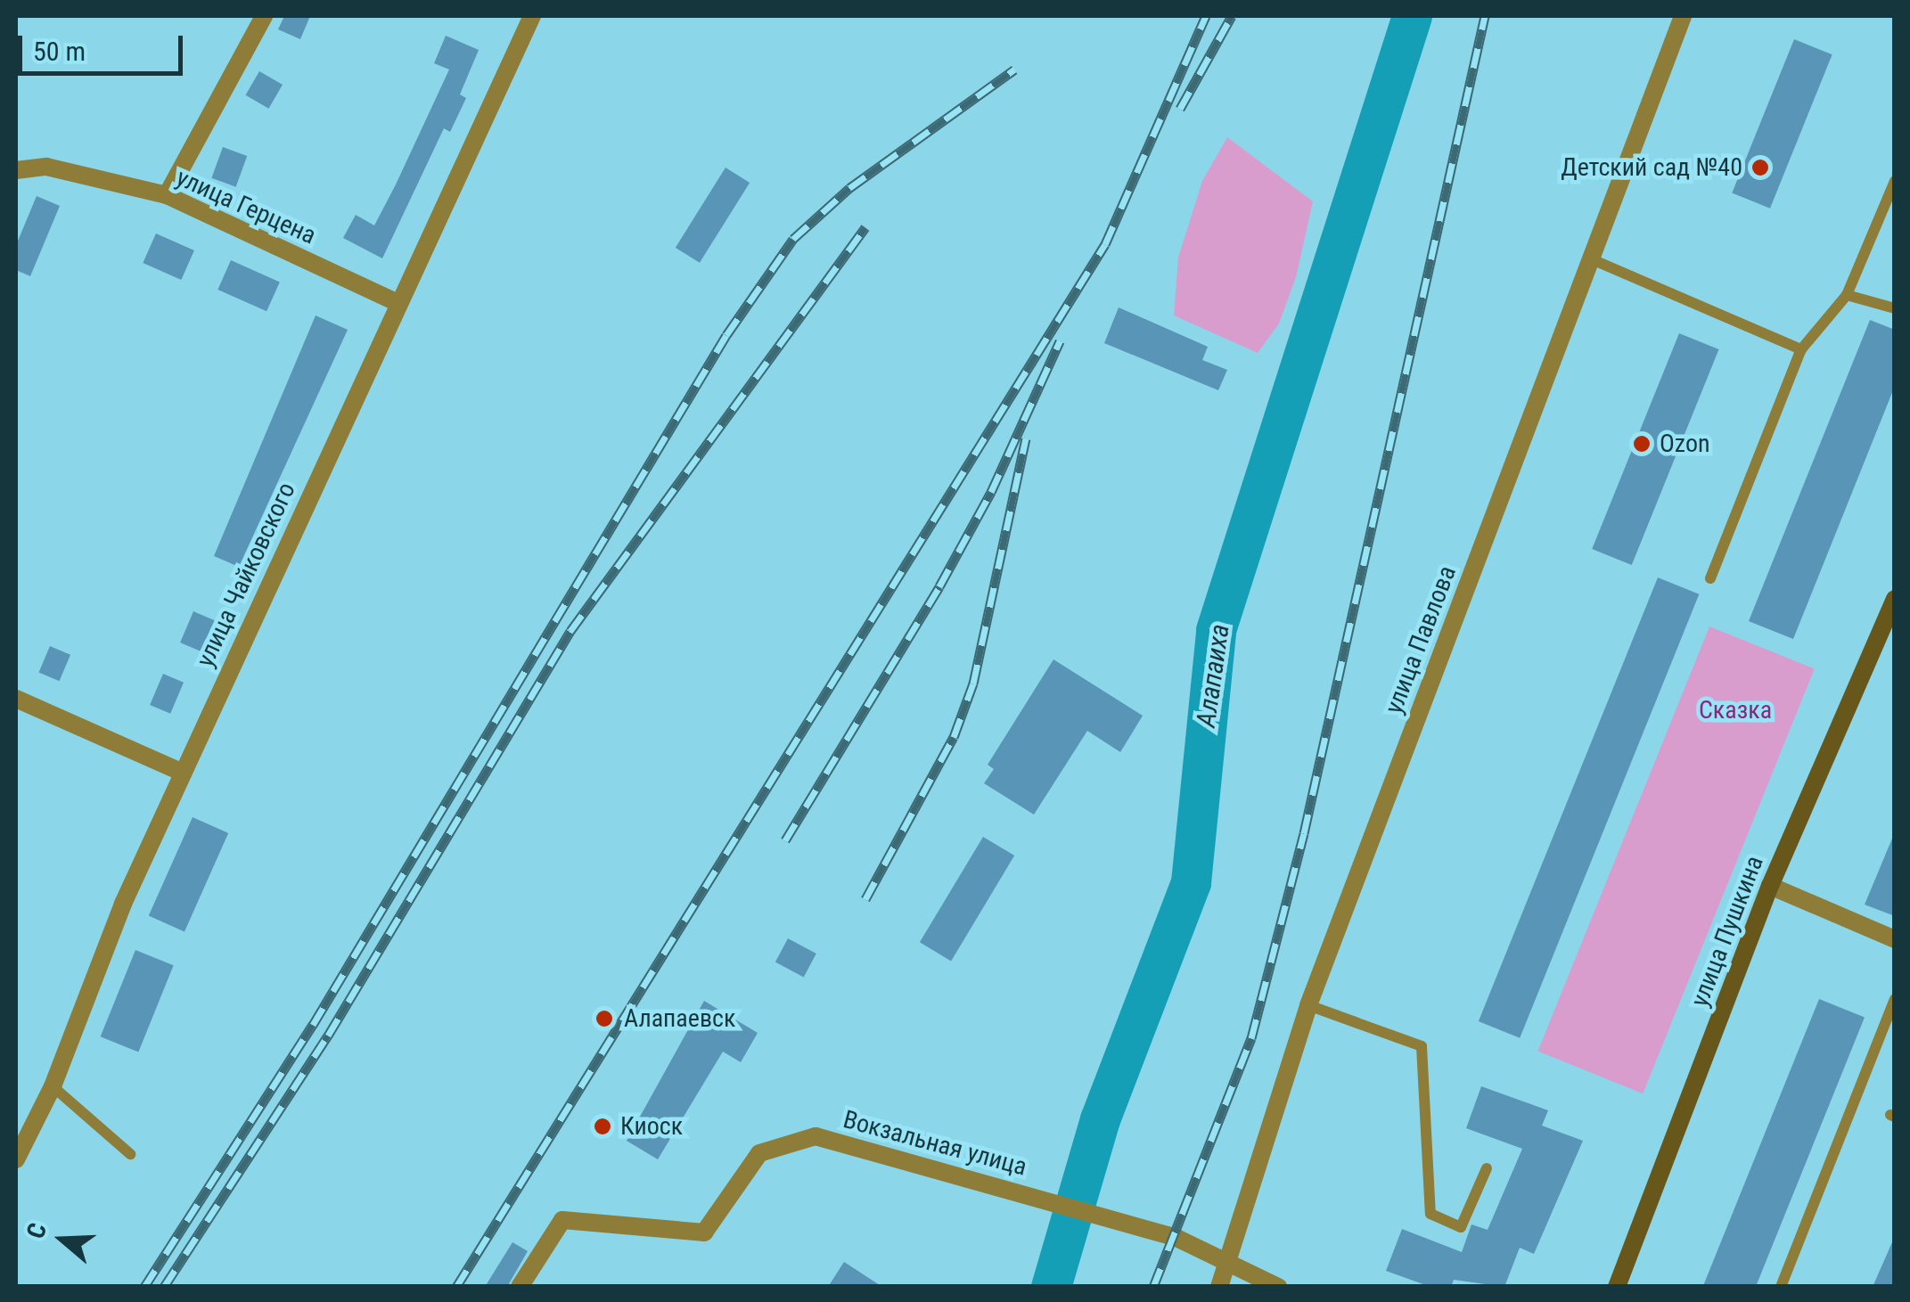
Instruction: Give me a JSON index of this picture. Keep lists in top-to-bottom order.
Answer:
{
  "streets": {
    "street": [
      "улица Герцена",
      "улица Чайковского",
      "улица Павлова",
      "улица Пушкина",
      "Вокзальная улица"
    ]
  },
  "crossings": [
    ["улица Герцена", "улица Чайковского"],
    ["улица Павлова", "Вокзальная улица"]
  ],
  "water": ["Алапаиха"],
  "parks": ["Сказка"],
  "places": [
    "Детский сад №40",
    "Ozon",
    "Алапаевск",
    "Киоск"
  ],
  "scale_bar": "50 m",
  "north": "left"
}
